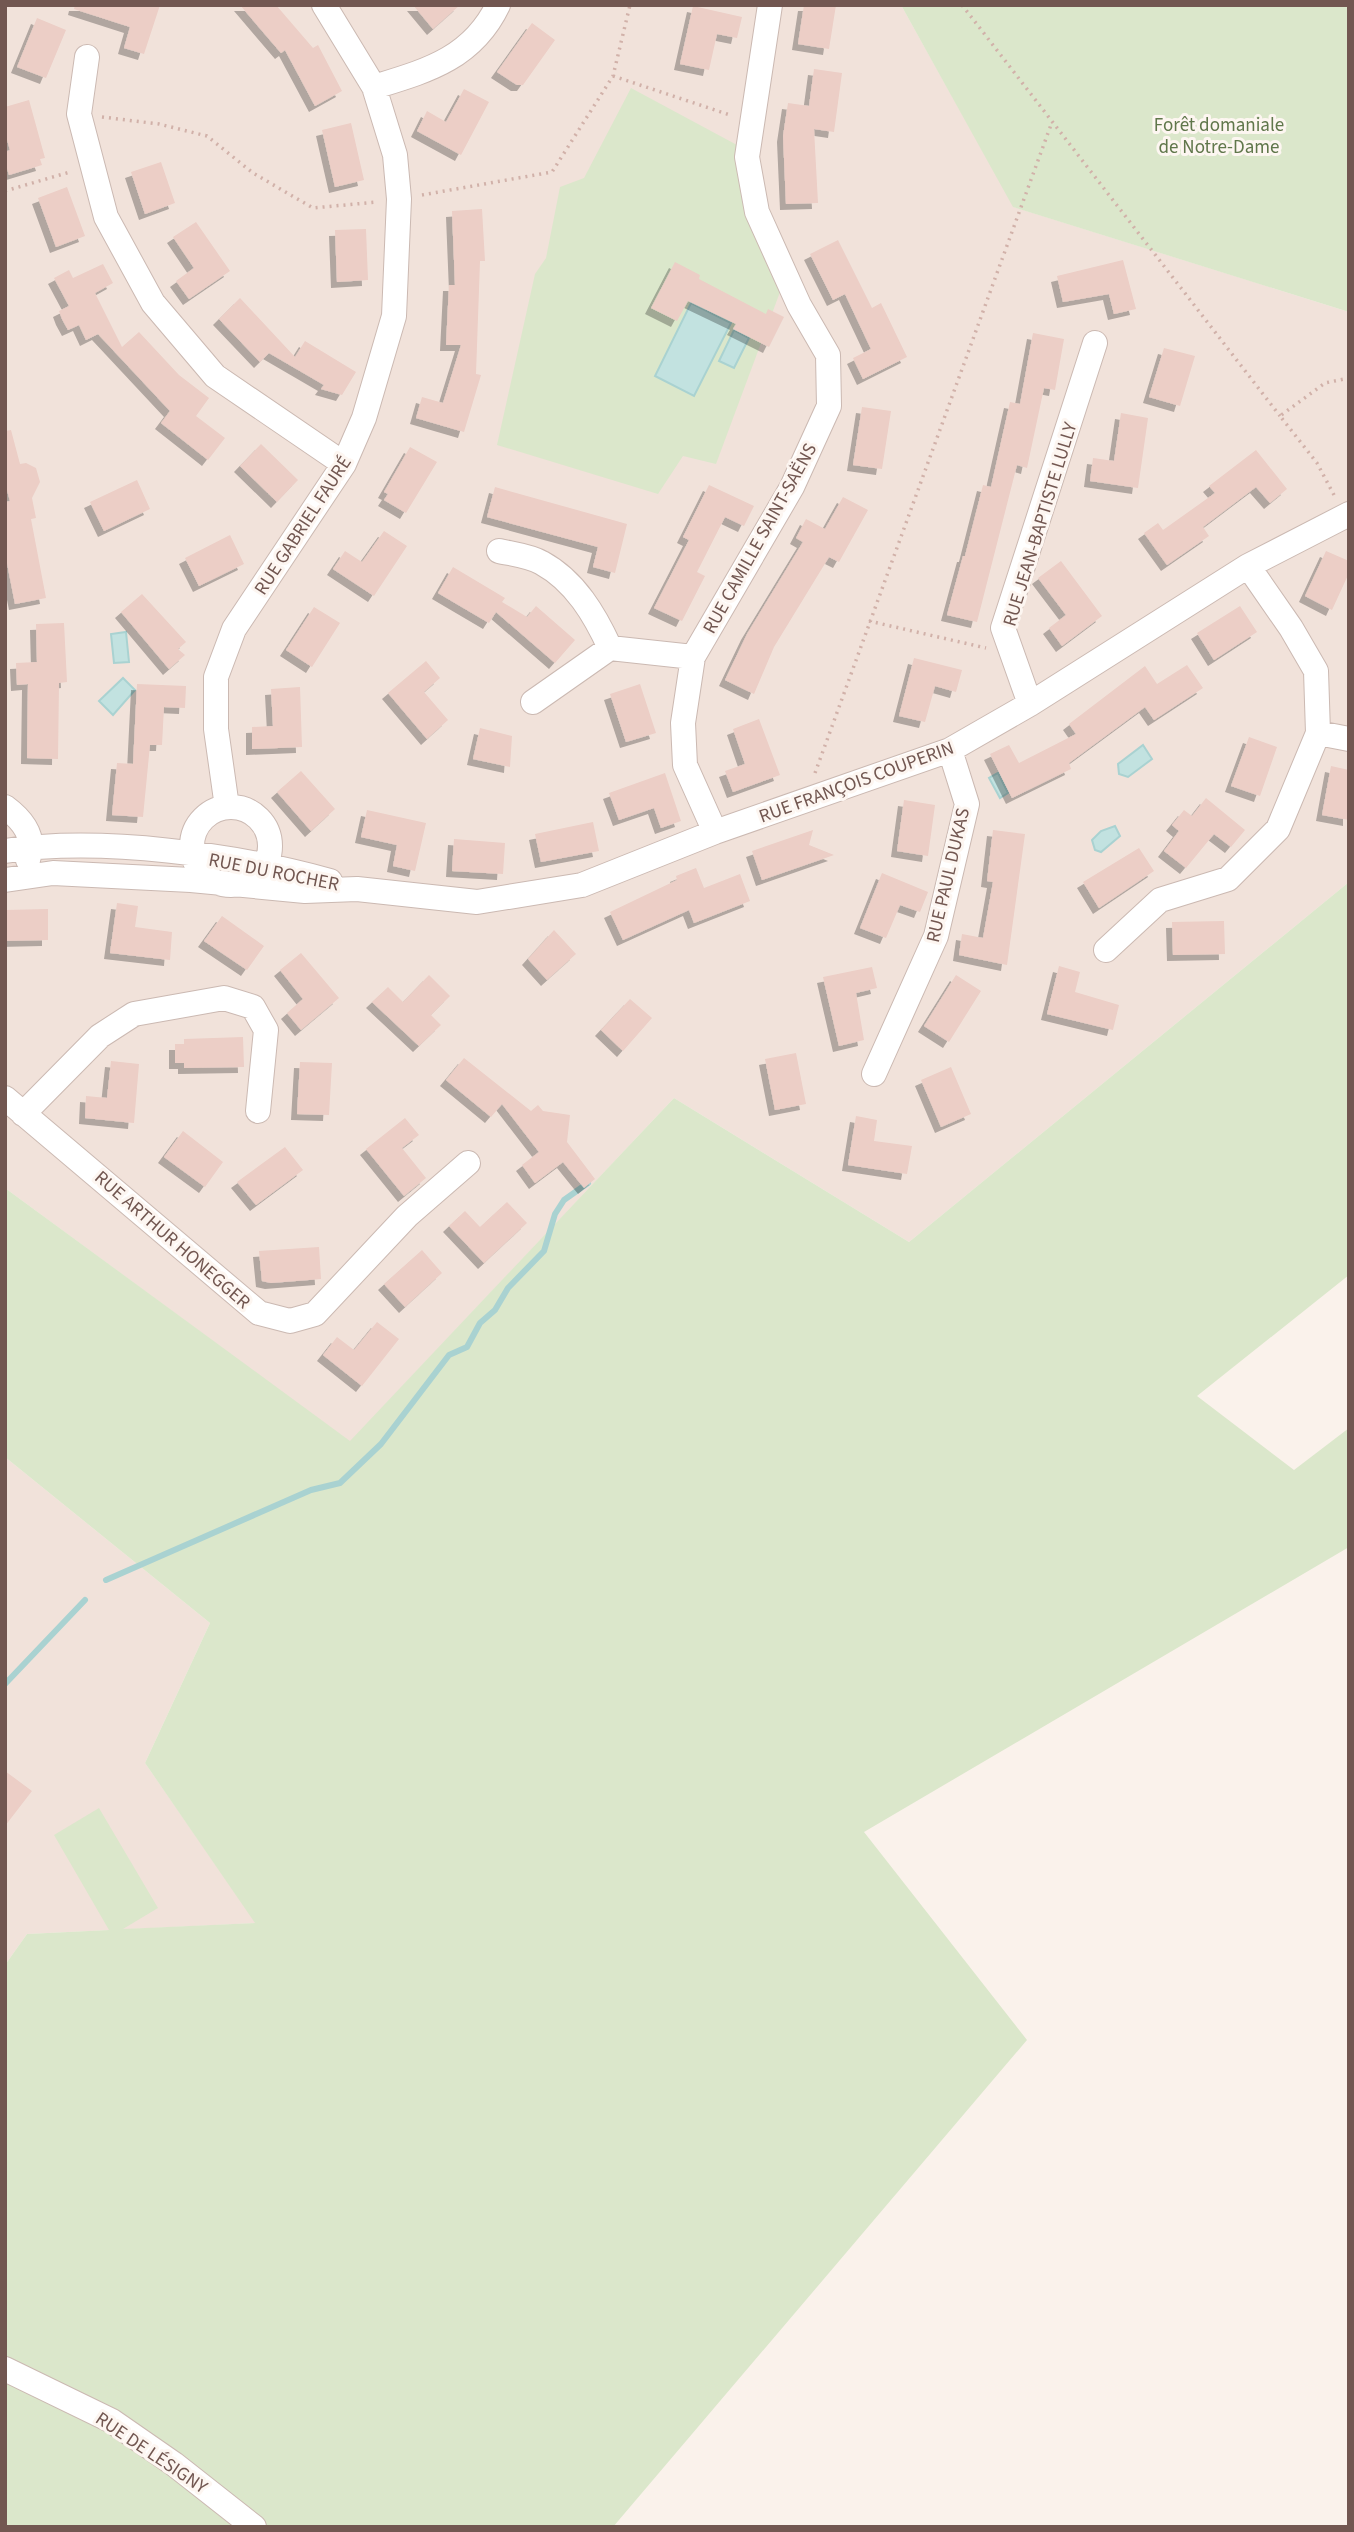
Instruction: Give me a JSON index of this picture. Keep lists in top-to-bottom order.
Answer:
{
  "streets": {
    "street": [
      "RUE JEAN-BAPTISTE LULLY",
      "RUE GABRIEL FAURÉ",
      "RUE CAMILLE SAINT-SAËNS",
      "RUE FRANÇOIS COUPERIN",
      "RUE DU ROCHER",
      "RUE PAUL DUKAS",
      "RUE ARTHUR HONEGGER",
      "RUE DE LÉSIGNY"
    ]
  },
  "crossings": [
    ["RUE JEAN-BAPTISTE LULLY", "RUE FRANÇOIS COUPERIN"],
    ["RUE CAMILLE SAINT-SAËNS", "RUE FRANÇOIS COUPERIN"],
    ["RUE FRANÇOIS COUPERIN", "RUE DU ROCHER"],
    ["RUE FRANÇOIS COUPERIN", "RUE PAUL DUKAS"]
  ],
  "parks": ["Forêt domaniale de Notre-Dame"]
}
